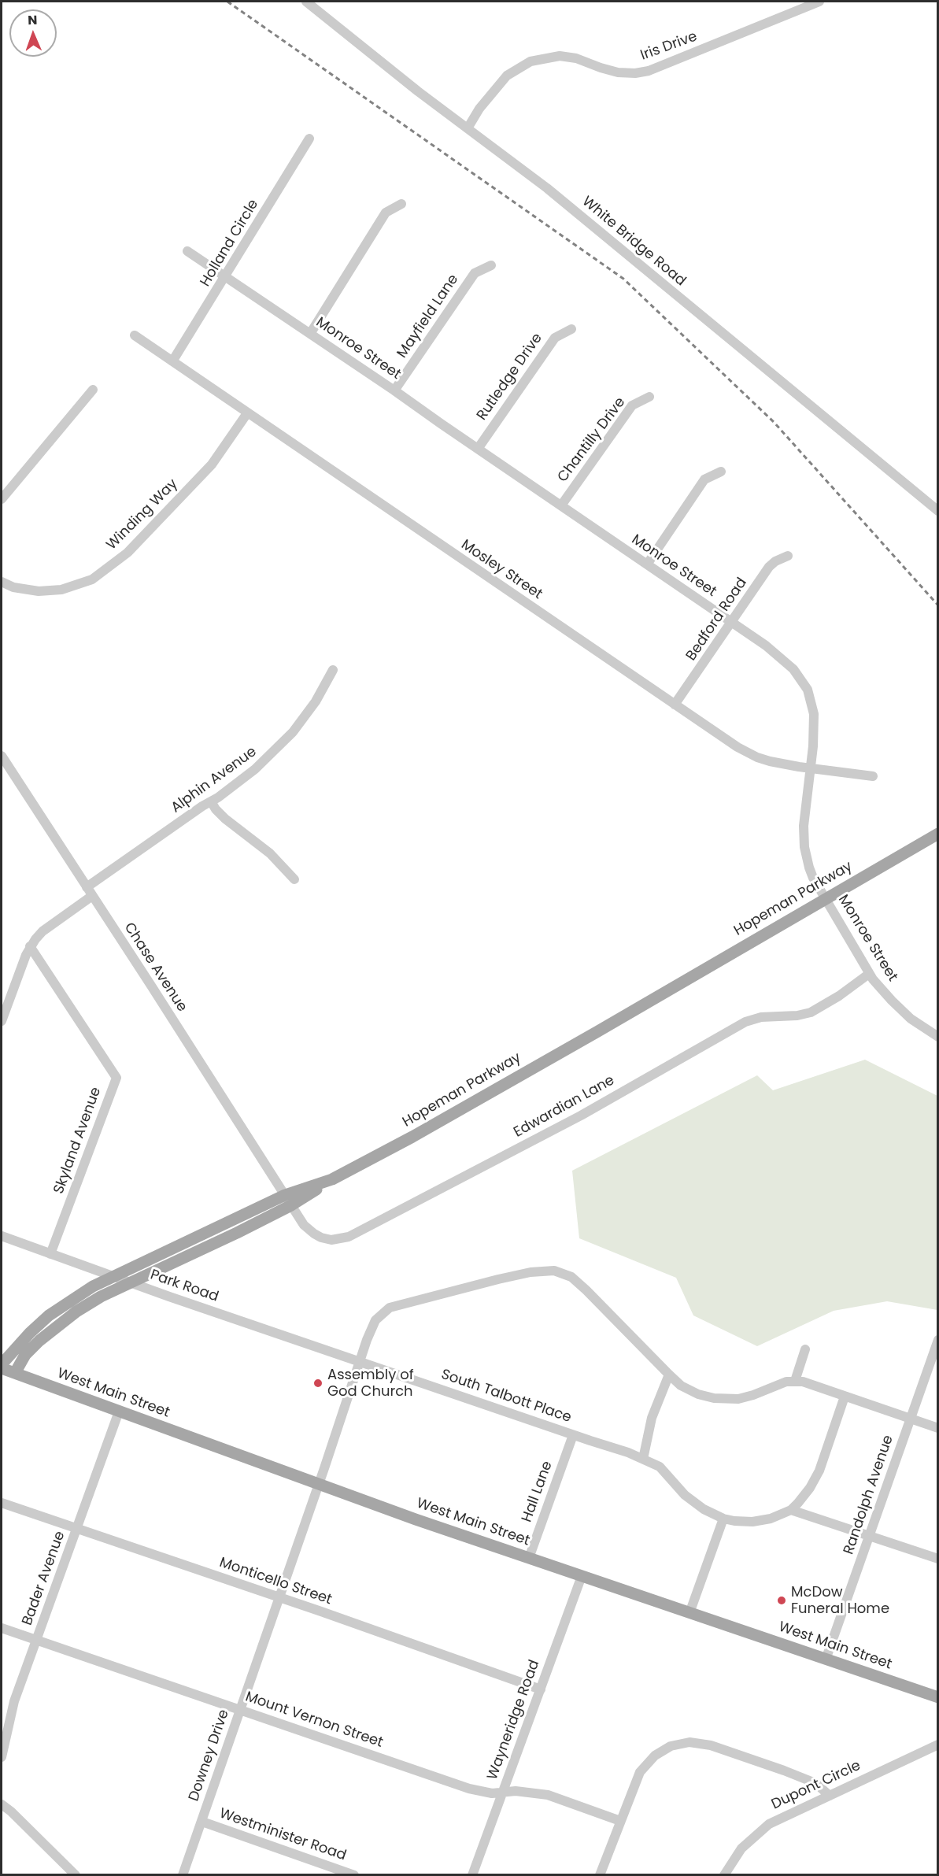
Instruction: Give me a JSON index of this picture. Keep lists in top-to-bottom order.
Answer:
{
  "streets": {
    "main road": ["Hopeman Parkway", "West Main Street"],
    "street": [
      "Iris Drive",
      "White Bridge Road",
      "Holland Circle",
      "Mayfield Lane",
      "Monroe Street",
      "Rutledge Drive",
      "Chantilly Drive",
      "Winding Way",
      "Mosley Street",
      "Bedford Road",
      "Alphin Avenue",
      "Chase Avenue",
      "Edwardian Lane",
      "Skyland Avenue",
      "Park Road",
      "South Talbott Place",
      "Hall Lane",
      "Randolph Avenue",
      "Bader Avenue",
      "Monticello Street",
      "Mount Vernon Street",
      "Wayneridge Road",
      "Downey Drive",
      "Dupont Circle",
      "Westminister Road"
    ]
  },
  "crossings": [
    ["Iris Drive", "White Bridge Road"],
    ["Holland Circle", "Monroe Street"],
    ["Holland Circle", "Mosley Street"],
    ["Mayfield Lane", "Monroe Street"],
    ["Monroe Street", "Rutledge Drive"],
    ["Monroe Street", "Chantilly Drive"],
    ["Monroe Street", "Mosley Street"],
    ["Monroe Street", "Bedford Road"],
    ["Monroe Street", "Hopeman Parkway"],
    ["Monroe Street", "Edwardian Lane"],
    ["Winding Way", "Mosley Street"],
    ["Mosley Street", "Bedford Road"],
    ["Alphin Avenue", "Chase Avenue"],
    ["Hopeman Parkway", "Chase Avenue"],
    ["Hopeman Parkway", "Edwardian Lane"],
    ["Chase Avenue", "Edwardian Lane"],
    ["Skyland Avenue", "Park Road"],
    ["Park Road", "South Talbott Place"],
    ["Park Road", "Downey Drive"],
    ["West Main Street", "Hall Lane"],
    ["West Main Street", "Randolph Avenue"],
    ["West Main Street", "Bader Avenue"],
    ["West Main Street", "Wayneridge Road"],
    ["West Main Street", "Downey Drive"],
    ["South Talbott Place", "Hall Lane"],
    ["South Talbott Place", "Downey Drive"],
    ["Bader Avenue", "Monticello Street"],
    ["Bader Avenue", "Mount Vernon Street"],
    ["Monticello Street", "Wayneridge Road"],
    ["Monticello Street", "Downey Drive"],
    ["Mount Vernon Street", "Wayneridge Road"],
    ["Mount Vernon Street", "Downey Drive"],
    ["Downey Drive", "Westminister Road"]
  ],
  "places": ["Assembly of God Church", "McDow Funeral Home"],
  "north": "top"
}
